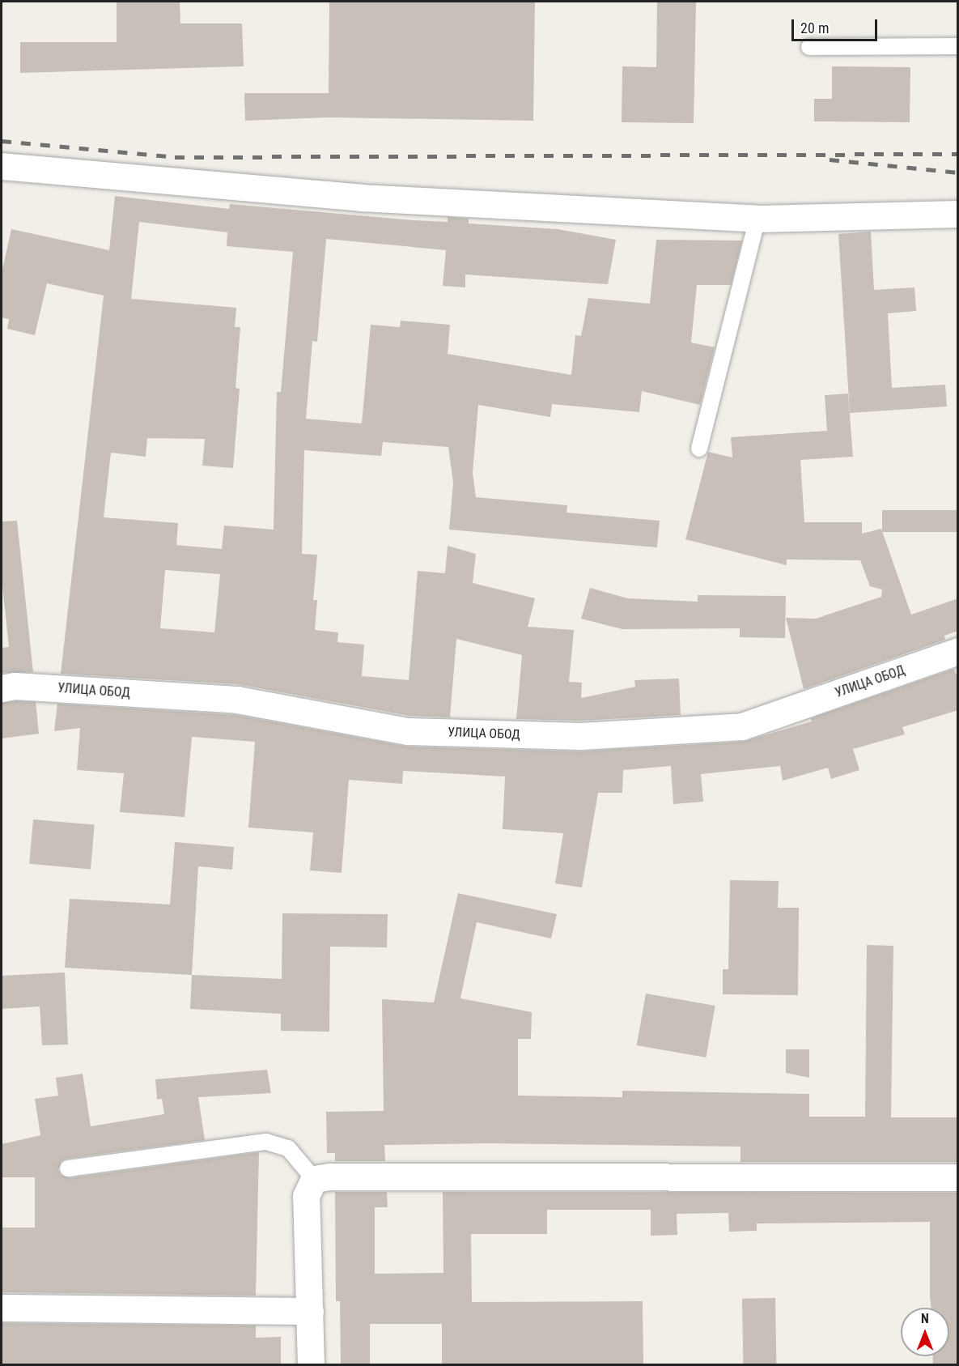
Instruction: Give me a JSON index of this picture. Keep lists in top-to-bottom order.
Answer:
{
  "streets": {
    "street": ["УЛИЦА ОБОД"]
  },
  "scale_bar": "20 m",
  "north": "top"
}
